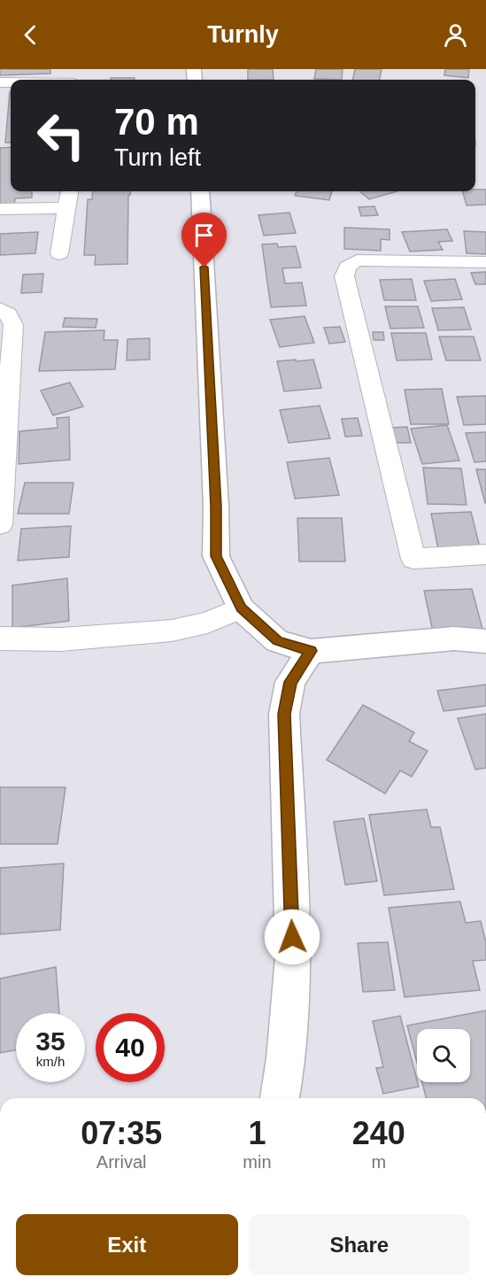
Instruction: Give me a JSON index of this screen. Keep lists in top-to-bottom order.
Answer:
{
  "page": {
    "header": "Turnly",
    "turn": ["70 m", "Turn left"],
    "speed": "35 km/h",
    "limit": "40",
    "eta": [
      "07:35",
      "Arrival",
      "1",
      "min",
      "240",
      "m"
    ],
    "buttons": ["Exit", "Share"]
  }
}
